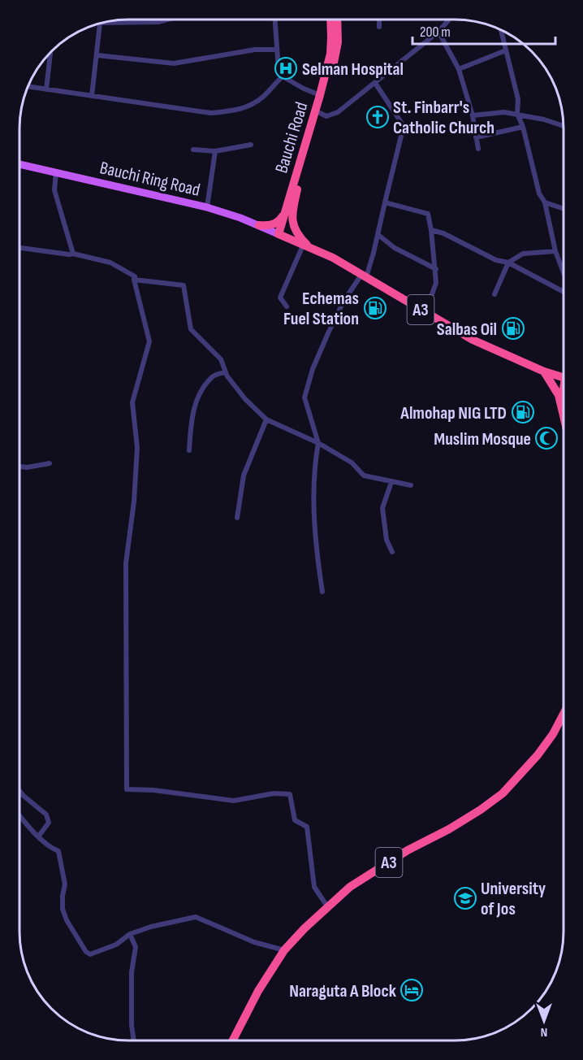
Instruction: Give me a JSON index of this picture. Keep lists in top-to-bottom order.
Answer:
{
  "streets": {
    "highway": ["Bauchi Road", "A3"],
    "main road": ["Bauchi Ring Road"]
  },
  "crossings": [
    ["Bauchi Road", "Bauchi Ring Road"],
    ["Bauchi Road", "A3"],
    ["Bauchi Ring Road", "A3"]
  ],
  "places": {
    "hospital": ["Selman Hospital"],
    "church": ["St. Finbarr's Catholic Church"],
    "fuel station": ["Echemas Fuel Station", "Salbas Oil", "Almohap NIG LTD"],
    "mosque": ["Muslim Mosque"],
    "school or university": ["University of Jos"],
    "hotel": ["Naraguta A Block"]
  },
  "scale_bar": "200 m",
  "north": "bottom"
}
